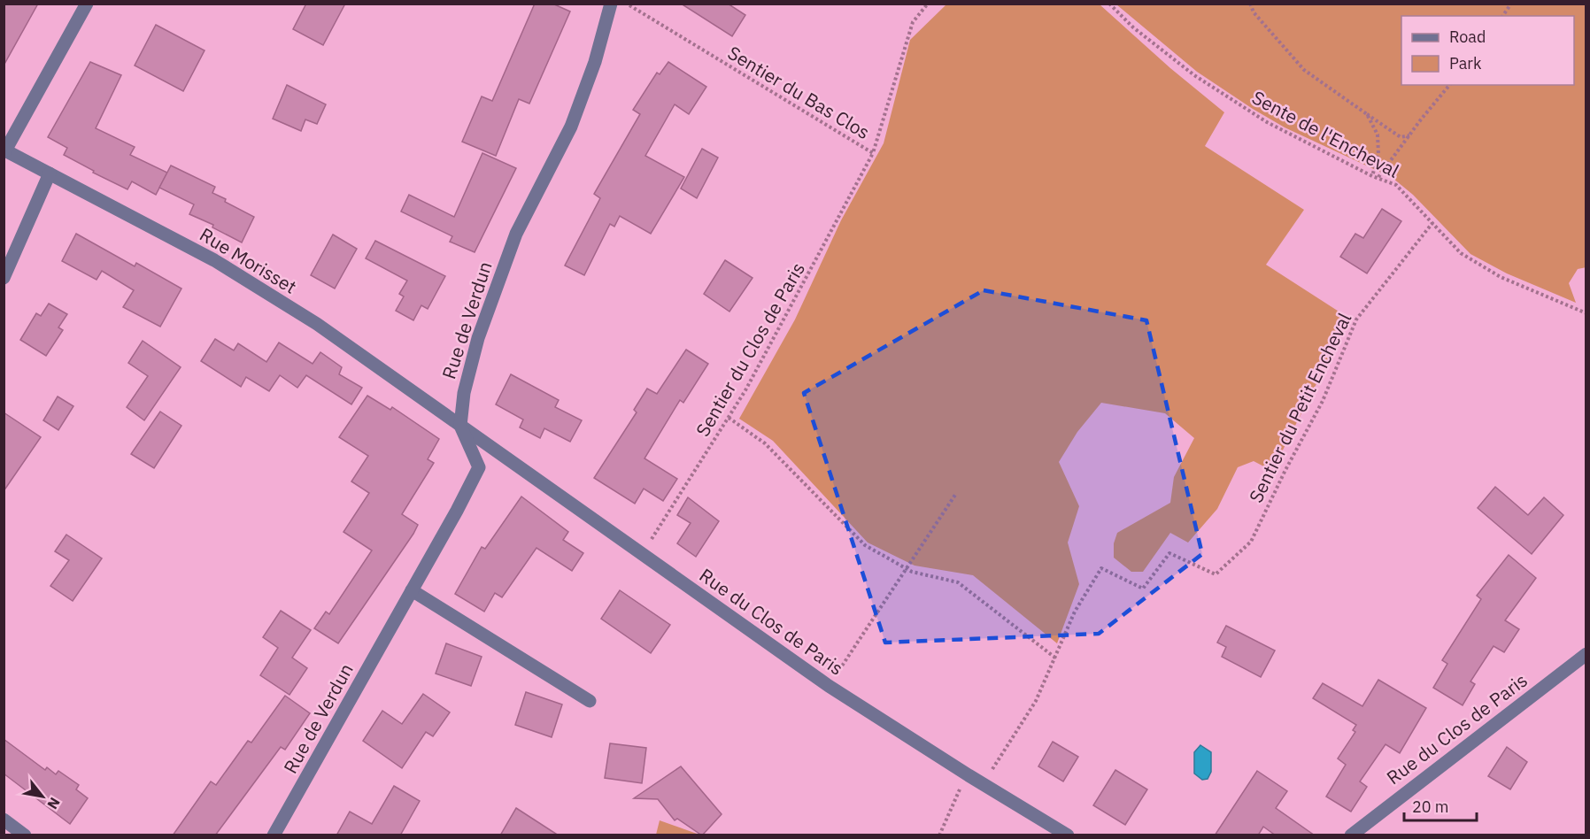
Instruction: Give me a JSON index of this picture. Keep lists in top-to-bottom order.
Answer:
{
  "streets": {
    "street": ["Rue Morisset", "Rue de Verdun", "Rue du Clos de Paris"],
    "path": [
      "Sentier du Bas Clos",
      "Sente de l'Encheval",
      "Sentier du Clos de Paris",
      "Sentier du Petit Encheval"
    ]
  },
  "crossings": [
    ["Sentier du Bas Clos", "Sentier du Clos de Paris"],
    ["Sente de l'Encheval", "Sentier du Petit Encheval"],
    ["Rue Morisset", "Rue de Verdun"],
    ["Rue Morisset", "Rue du Clos de Paris"],
    ["Rue de Verdun", "Rue du Clos de Paris"],
    ["Sentier du Clos de Paris", "Rue du Clos de Paris"],
    ["Sentier du Petit Encheval", "Rue du Clos de Paris"]
  ],
  "legend": ["Road", "Park"],
  "scale_bar": "20 m",
  "north": "bottom right"
}
